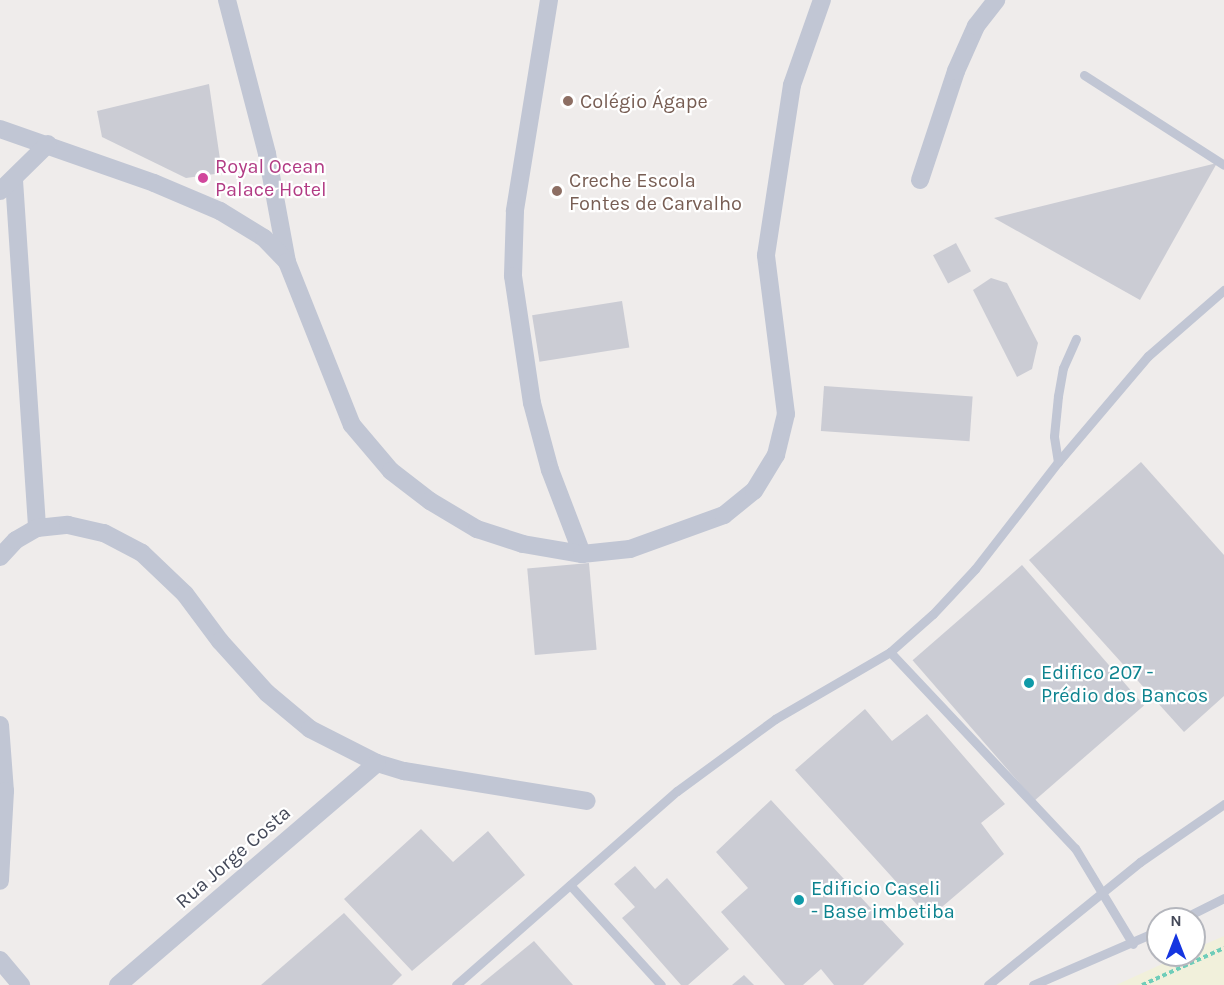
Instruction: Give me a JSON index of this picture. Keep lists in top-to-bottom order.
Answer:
{
  "streets": {
    "street": ["Rua Jorge Costa"]
  },
  "places": [
    "Colégio Ágape",
    "Royal Ocean Palace Hotel",
    "Creche Escola Fontes de Carvalho",
    "Edifico 207 - Prédio dos Bancos",
    "Edificio Caseli - Base imbetiba"
  ],
  "north": "top"
}
